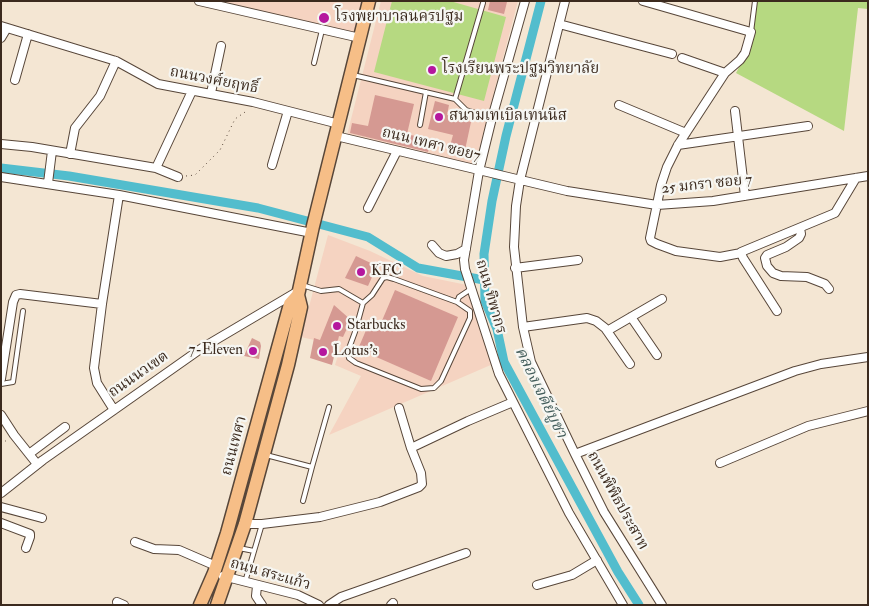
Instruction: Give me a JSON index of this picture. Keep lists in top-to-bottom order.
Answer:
{
  "streets": {
    "main road": ["ถนนเทศา"],
    "street": [
      "ถนนวงศ์ยฤทธิ์",
      "ถนน เทศา ซอย7",
      "25 มกรา ซอย 7",
      "ถนน ทิพากร",
      "ถนนนวเขต",
      "ถนนพิพิธประสาท",
      "ถนน สระแก้ว"
    ]
  },
  "crossings": [
    ["ถนนวงศ์ยฤทธิ์", "ถนน เทศา ซอย7"],
    ["ถนนวงศ์ยฤทธิ์", "ถนนเทศา"],
    ["ถนน เทศา ซอย7", "25 มกรา ซอย 7"],
    ["ถนน เทศา ซอย7", "ถนน ทิพากร"],
    ["ถนน เทศา ซอย7", "ถนนเทศา"],
    ["ถนน เทศา ซอย7", "ถนนพิพิธประสาท"],
    ["25 มกรา ซอย 7", "ถนนพิพิธประสาท"],
    ["ถนนนวเขต", "ถนนเทศา"],
    ["ถนนเทศา", "ถนน สระแก้ว"]
  ],
  "water": ["คลองเจดีย์บูชา"],
  "places": [
    "โรงพยาบาลนครปฐม",
    "โรงเรียนพระปฐมวิทยาลัย",
    "สนามเทเบิลเทนนิส",
    "KFC",
    "Starbucks",
    "7-Eleven",
    "Lotus's"
  ]
}
